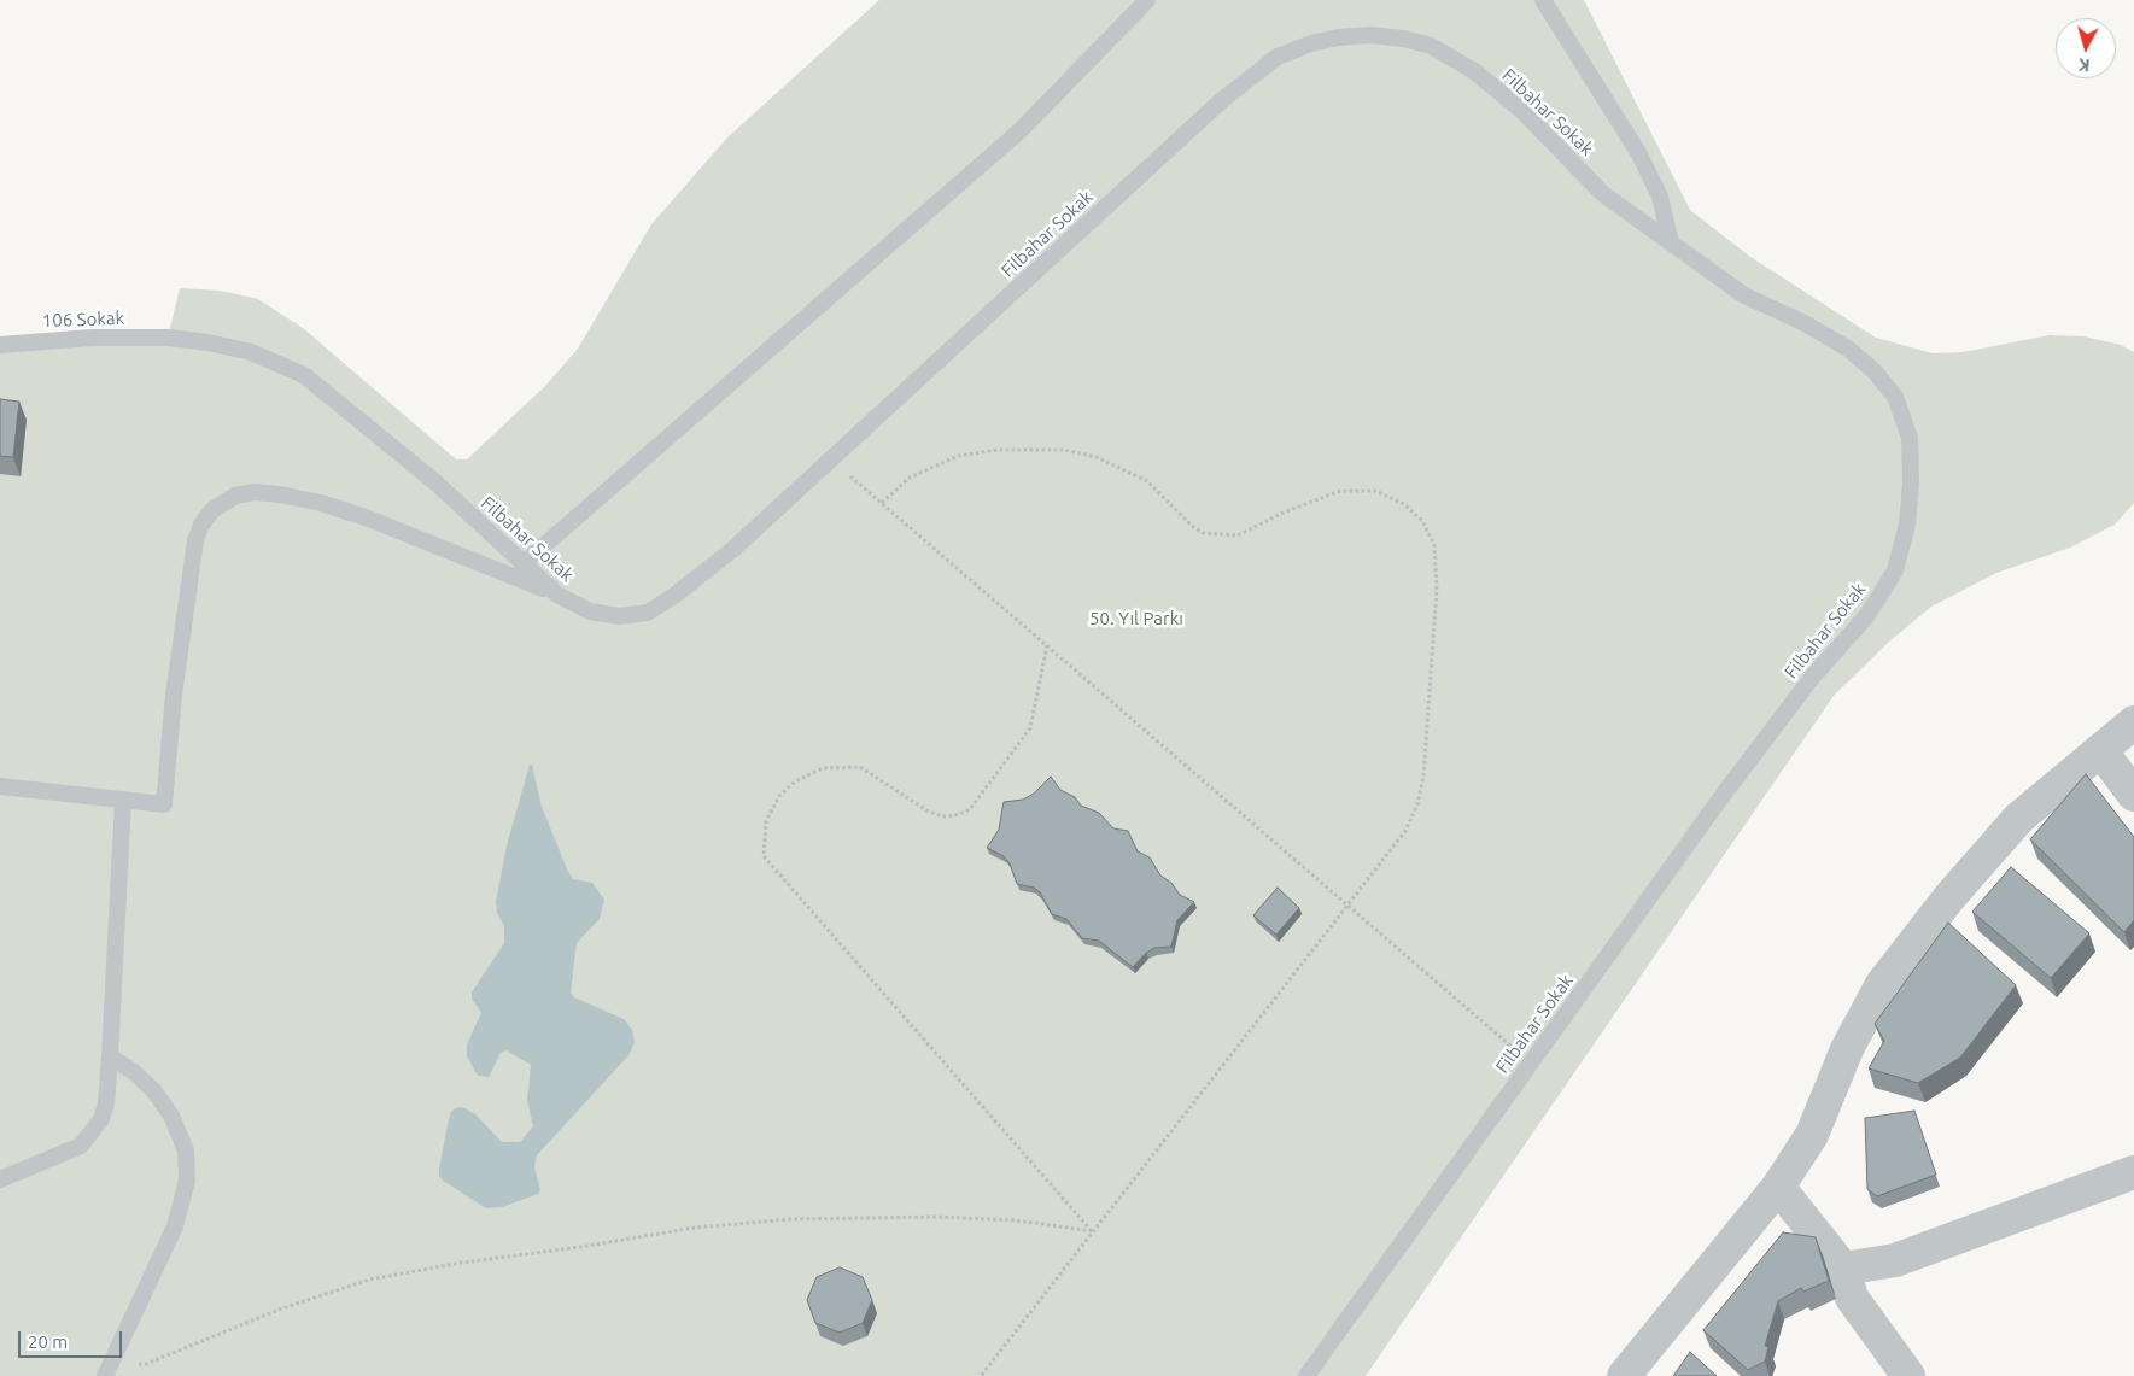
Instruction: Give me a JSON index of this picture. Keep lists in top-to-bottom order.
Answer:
{
  "streets": {
    "lane": ["Filbahar Sokak", "106 Sokak"]
  },
  "crossings": [
    ["Filbahar Sokak", "106 Sokak"]
  ],
  "parks": ["50. Yıl Parkı"],
  "scale_bar": "20 m",
  "north": "bottom"
}
